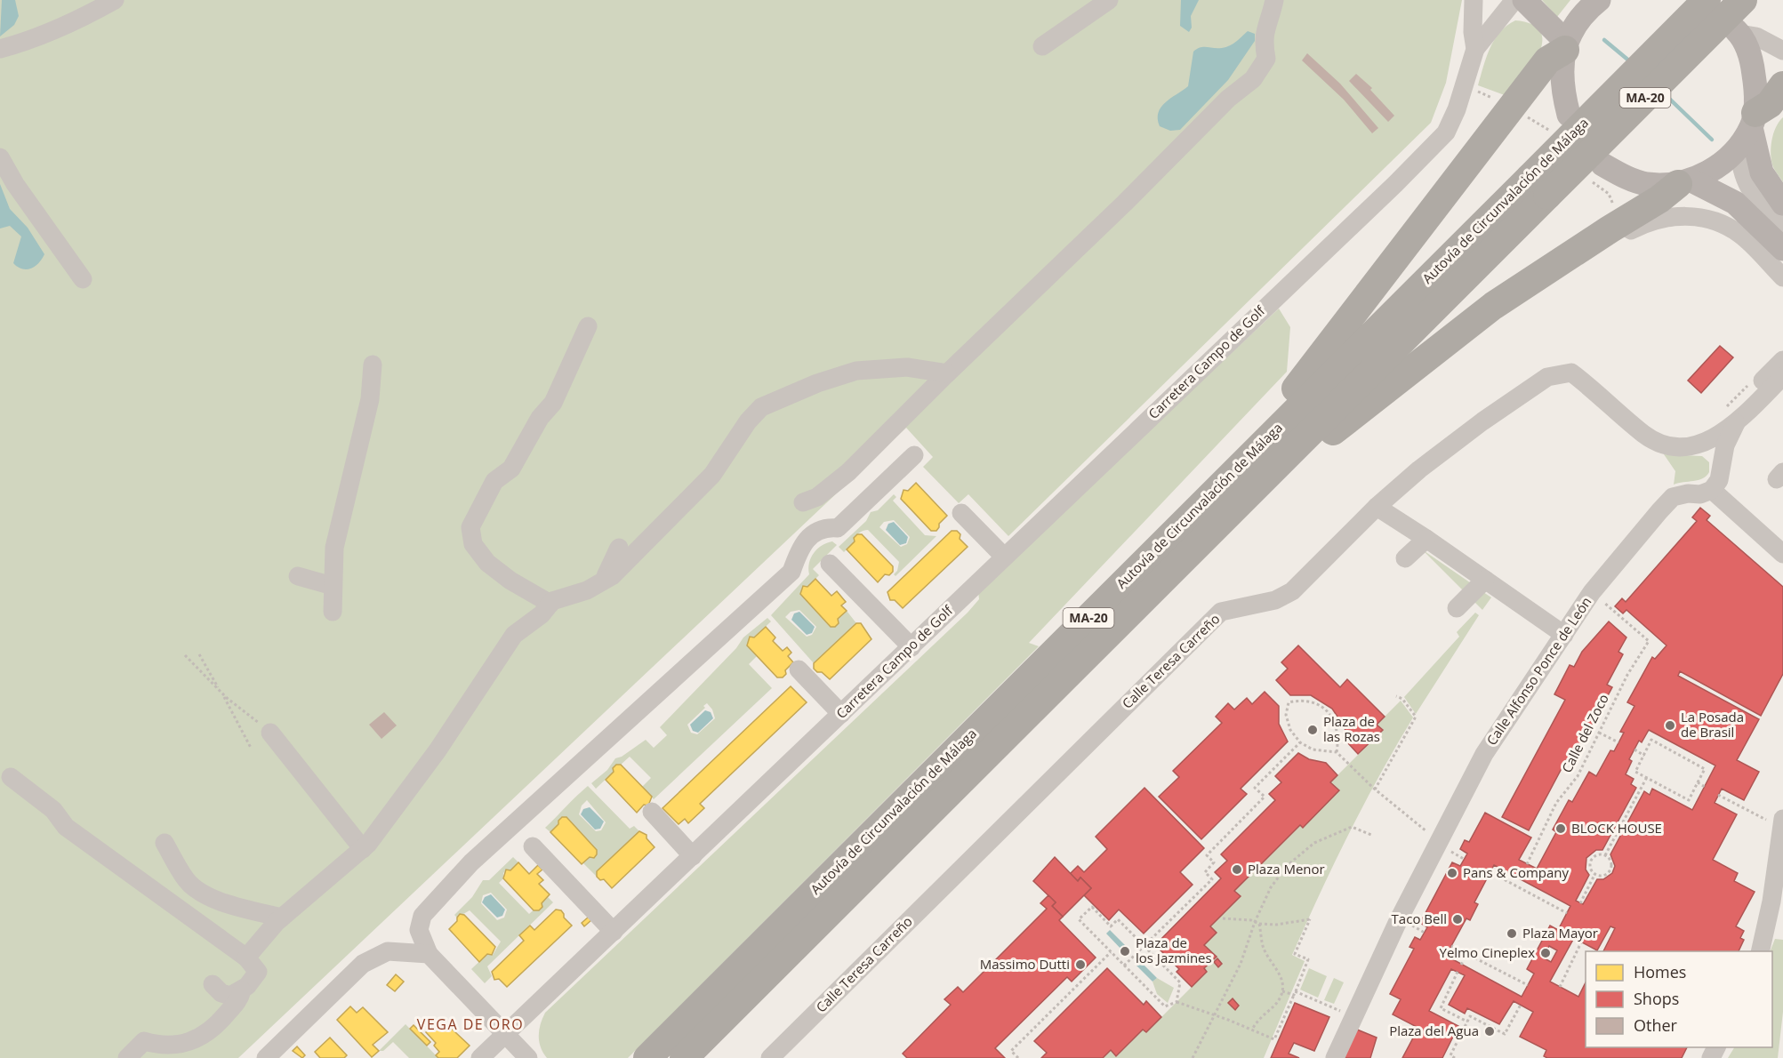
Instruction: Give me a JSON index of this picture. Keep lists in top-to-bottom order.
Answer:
{
  "streets": {
    "highway": ["MA-20", "Autovía de Circunvalación de Málaga"],
    "street": ["Carretera Campo de Golf", "Calle Teresa Carreño", "Calle Alfonso Ponce de León"],
    "path": ["Calle del Zoco"]
  },
  "crossings": [
    ["Calle Alfonso Ponce de León", "Calle del Zoco"]
  ],
  "districts": ["VEGA DE ORO"],
  "places": [
    "La Posada de Brasil",
    "Plaza de las Rozas",
    "BLOCK HOUSE",
    "Plaza Menor",
    "Pans & Company",
    "Taco Bell",
    "Plaza Mayor",
    "Plaza de los Jazmines",
    "Yelmo Cineplex",
    "Massimo Dutti",
    "Plaza del Agua"
  ],
  "legend": ["Homes", "Shops", "Other"]
}
